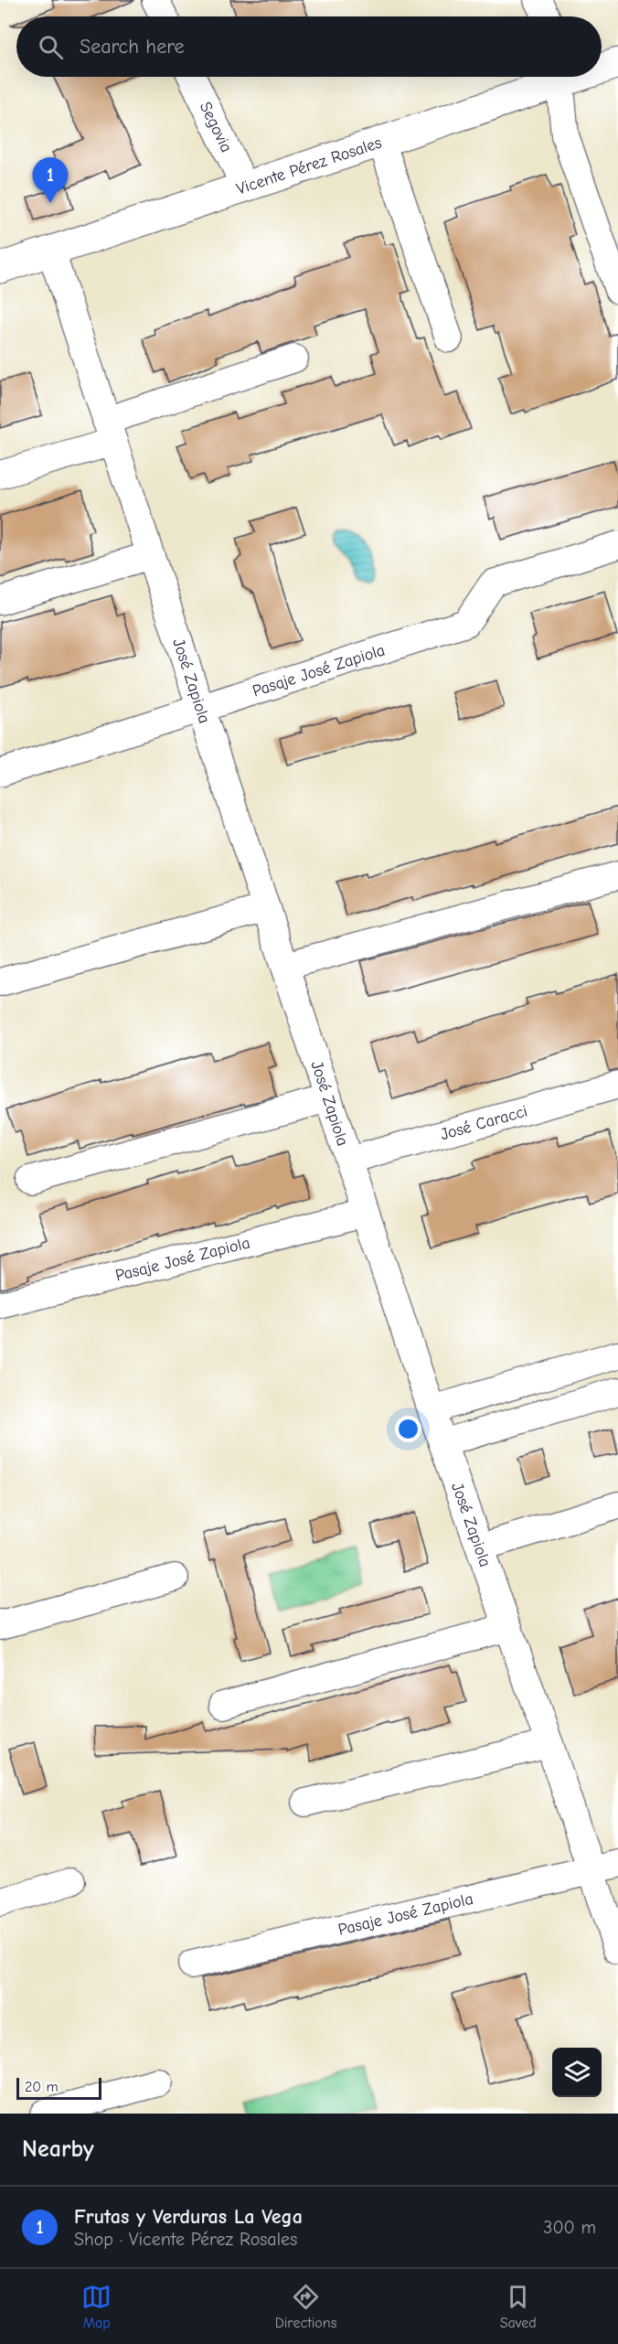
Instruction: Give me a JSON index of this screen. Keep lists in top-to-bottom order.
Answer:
{
  "streets": {
    "street": [
      "Segovia",
      "Vicente Pérez Rosales",
      "Pasaje José Zapiola",
      "José Zapiola",
      "José Caracci"
    ]
  },
  "crossings": [
    ["Segovia", "Vicente Pérez Rosales"],
    ["Vicente Pérez Rosales", "José Zapiola"],
    ["Pasaje José Zapiola", "José Zapiola"],
    ["José Zapiola", "José Caracci"]
  ],
  "scale_bar": "20 m",
  "page": {
    "search": "Search here",
    "pins": "1",
    "scale": "20 m",
    "heading": "Nearby",
    "list": [
      {
        "mark": "1",
        "name": "Frutas y Verduras La Vega",
        "note": "Shop · Vicente Pérez Rosales",
        "value": "300 m"
      }
    ],
    "nav": ["Map", "Directions", "Saved"]
  }
}
